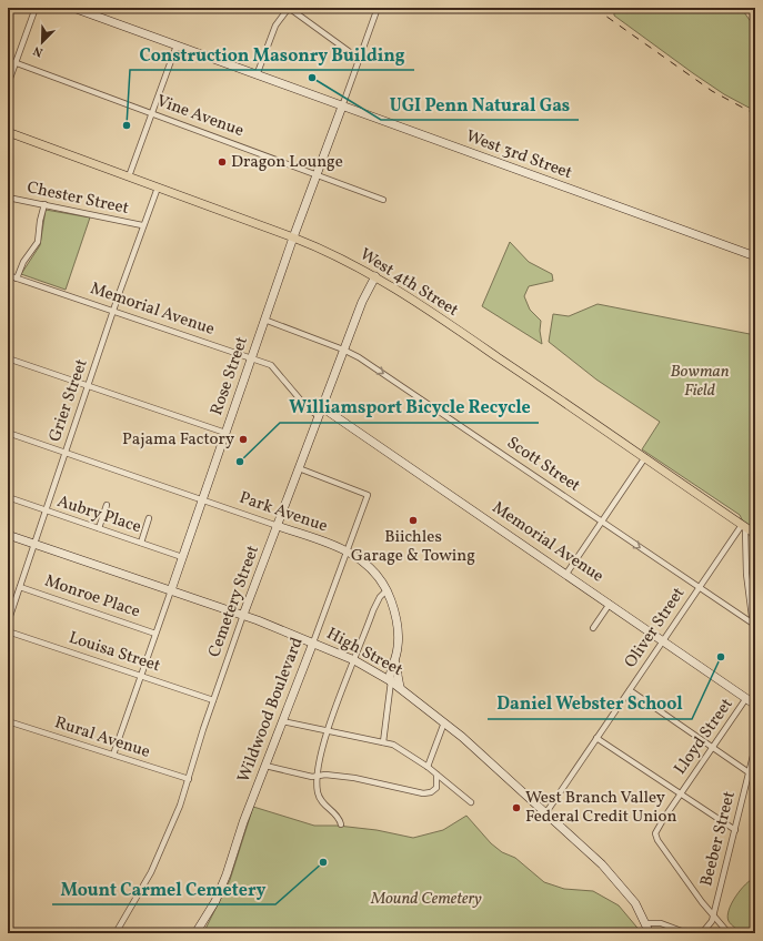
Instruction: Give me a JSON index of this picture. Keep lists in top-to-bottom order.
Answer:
{
  "streets": {
    "main road": ["West 4th Street"],
    "street": [
      "Vine Avenue",
      "West 3rd Street",
      "Chester Street",
      "Memorial Avenue",
      "Rose Street",
      "Grier Street",
      "Scott Street",
      "Park Avenue",
      "Aubry Place",
      "Monroe Place",
      "Cemetery Street",
      "Oliver Street",
      "Louisa Street",
      "High Street",
      "Wildwood Boulevard",
      "Lloyd Street",
      "Rural Avenue",
      "Beeber Street"
    ]
  },
  "crossings": [
    ["Vine Avenue", "Rose Street"],
    ["West 3rd Street", "Rose Street"],
    ["Chester Street", "Grier Street"],
    ["West 4th Street", "Rose Street"],
    ["West 4th Street", "Grier Street"],
    ["West 4th Street", "Cemetery Street"],
    ["West 4th Street", "Oliver Street"],
    ["Memorial Avenue", "Rose Street"],
    ["Memorial Avenue", "Grier Street"],
    ["Memorial Avenue", "Cemetery Street"],
    ["Memorial Avenue", "Oliver Street"],
    ["Memorial Avenue", "Lloyd Street"],
    ["Rose Street", "Scott Street"],
    ["Rose Street", "Park Avenue"],
    ["Rose Street", "Aubry Place"],
    ["Rose Street", "Monroe Place"],
    ["Rose Street", "Louisa Street"],
    ["Rose Street", "High Street"],
    ["Rose Street", "Rural Avenue"],
    ["Grier Street", "Park Avenue"],
    ["Grier Street", "Aubry Place"],
    ["Grier Street", "Monroe Place"],
    ["Grier Street", "High Street"],
    ["Scott Street", "Cemetery Street"],
    ["Scott Street", "Oliver Street"],
    ["Park Avenue", "Cemetery Street"],
    ["Park Avenue", "High Street"],
    ["Park Avenue", "Wildwood Boulevard"],
    ["Cemetery Street", "Louisa Street"],
    ["Cemetery Street", "High Street"],
    ["Cemetery Street", "Wildwood Boulevard"],
    ["Cemetery Street", "Rural Avenue"],
    ["Oliver Street", "High Street"],
    ["High Street", "Wildwood Boulevard"],
    ["Lloyd Street", "Beeber Street"]
  ],
  "one_way": ["Scott Street"],
  "parks": ["Bowman Field", "Mound Cemetery"],
  "places": [
    "UGI Penn Natural Gas",
    "Construction Masonry Building",
    "Dragon Lounge",
    "Pajama Factory",
    "Williamsport Bicycle Recycle",
    "Biichles Garage & Towing",
    "Daniel Webster School",
    "West Branch Valley Federal Credit Union",
    "Mount Carmel Cemetery"
  ],
  "north": "bottom left"
}
